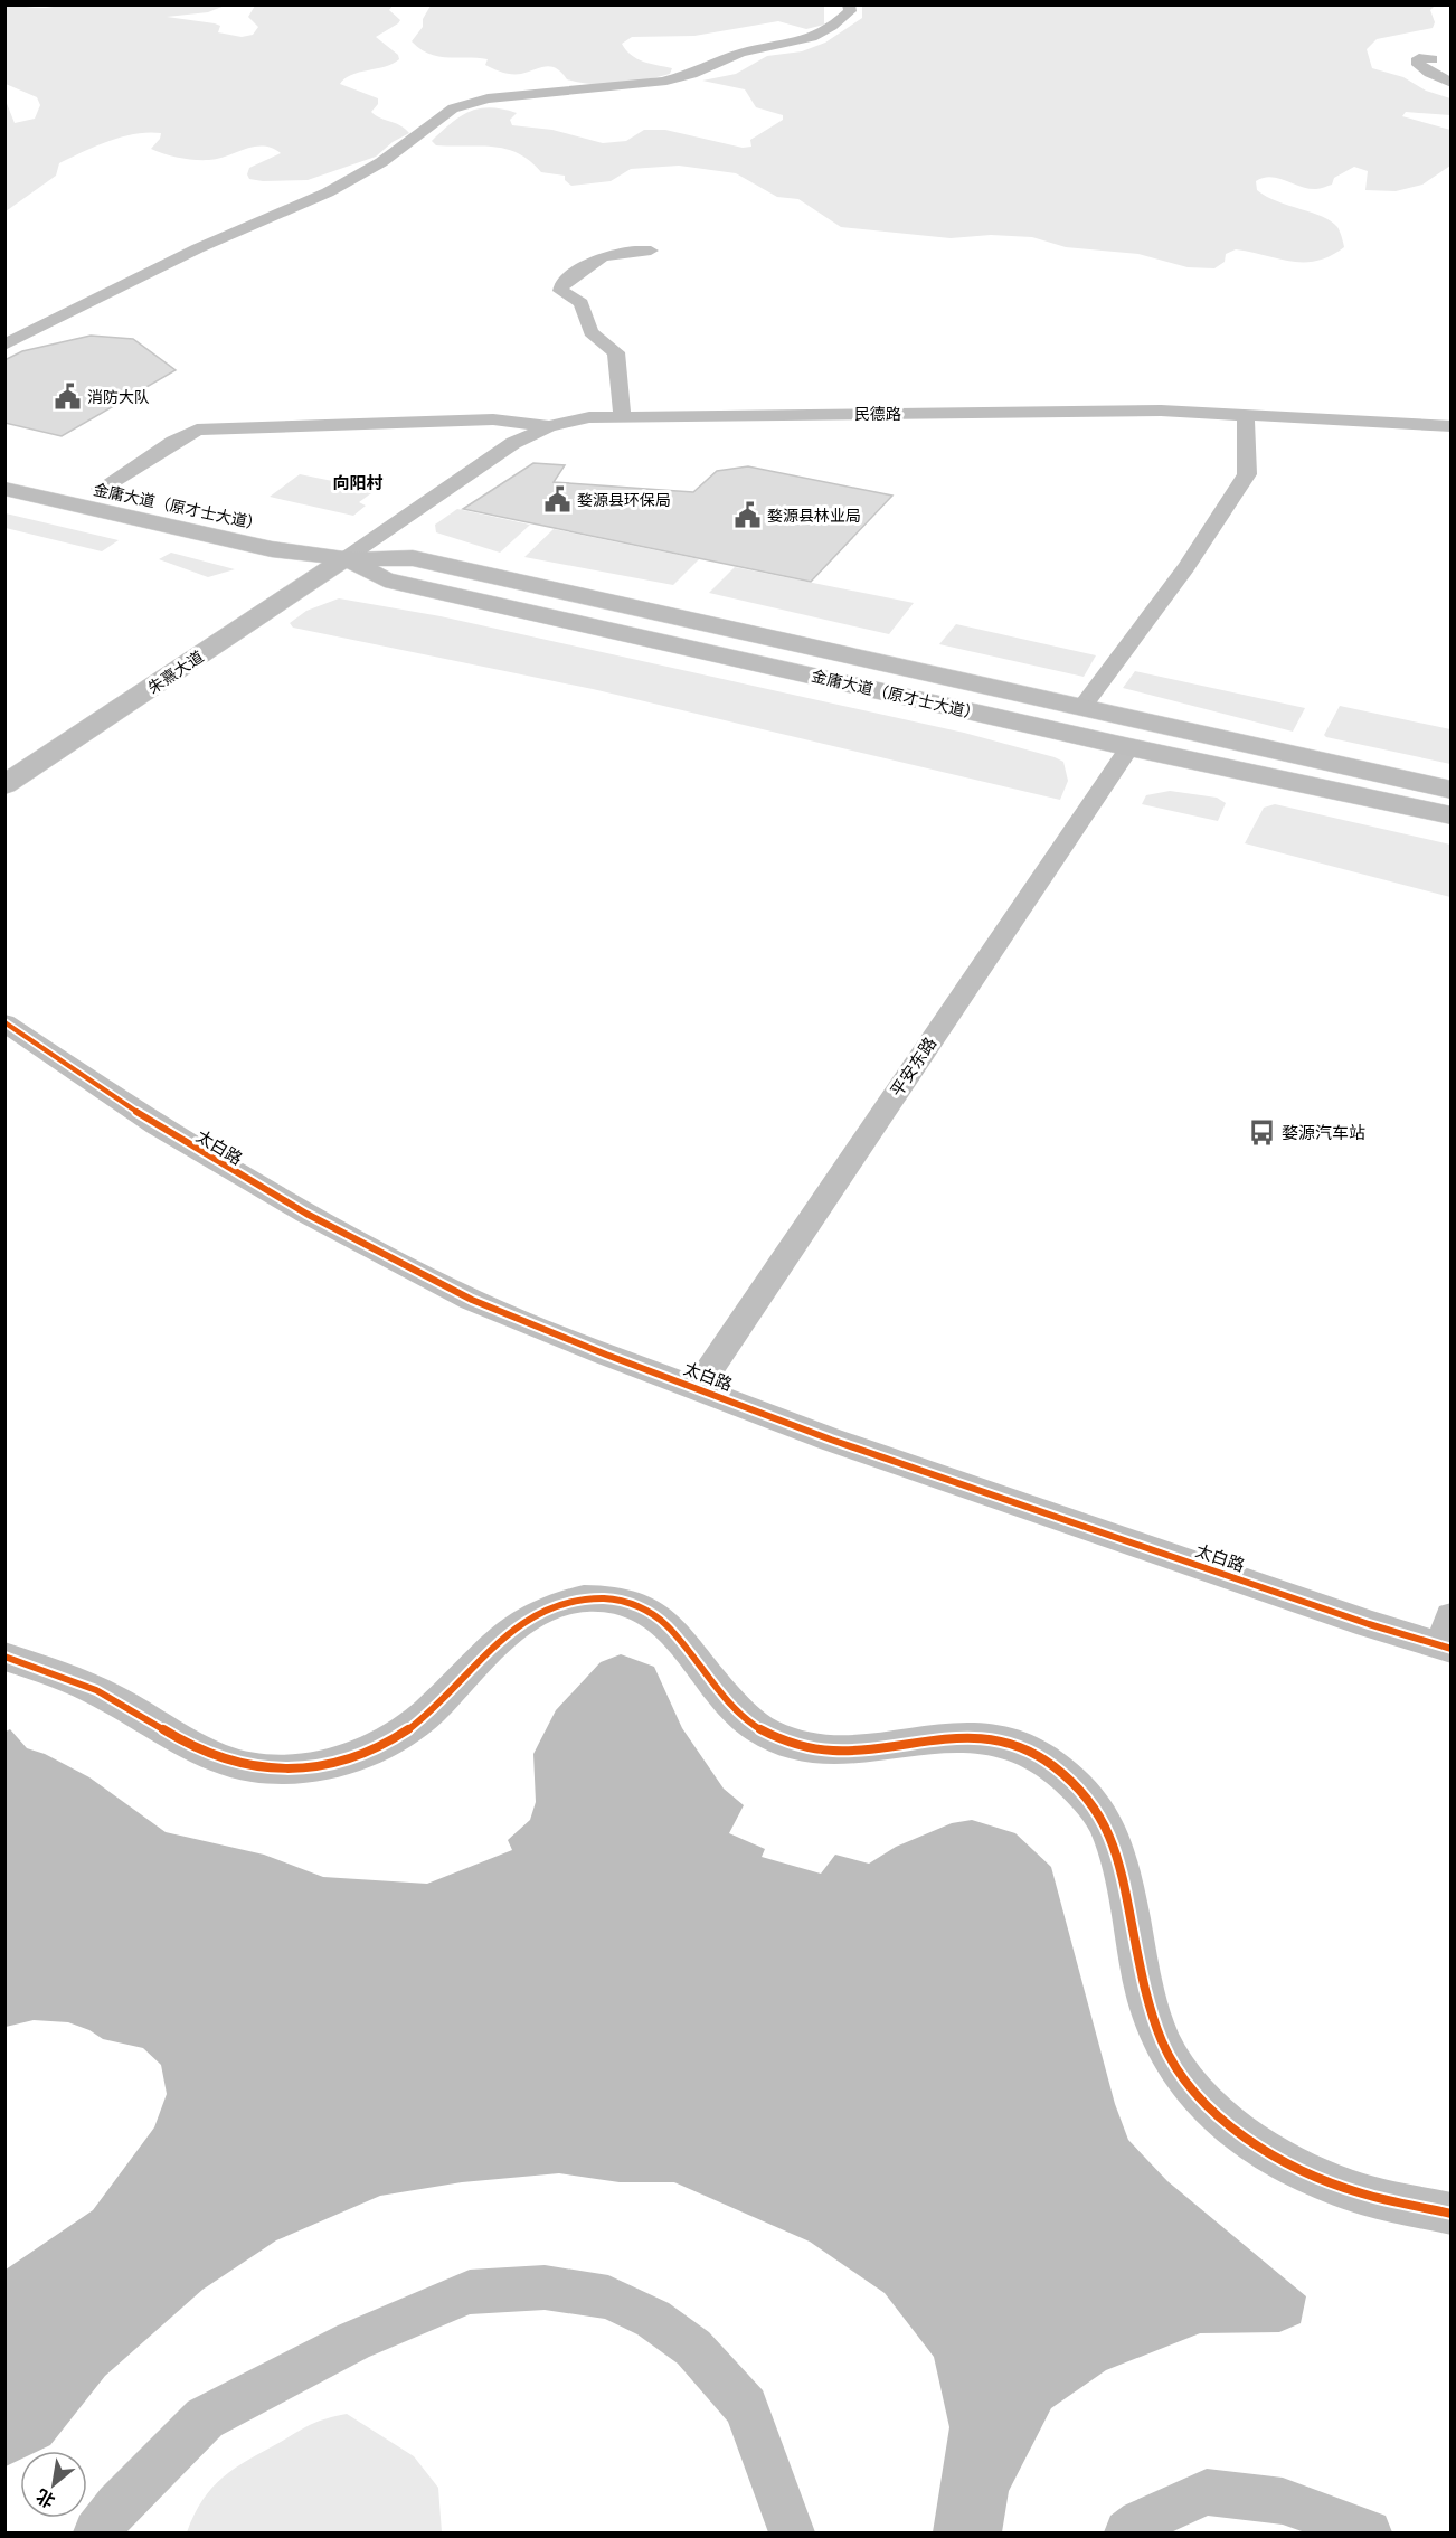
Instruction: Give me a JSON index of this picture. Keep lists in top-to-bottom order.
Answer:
{
  "streets": {
    "main road": ["金庸大道（原才士大道）", "朱熹大道"],
    "street": ["民德路", "平安东路", "太白路"]
  },
  "crossings": [
    ["民德路", "金庸大道（原才士大道）"],
    ["民德路", "朱熹大道"],
    ["金庸大道（原才士大道）", "朱熹大道"],
    ["金庸大道（原才士大道）", "平安东路"],
    ["平安东路", "太白路"]
  ],
  "districts": ["向阳村"],
  "places": {
    "public building": ["消防大队", "婺源县环保局", "婺源县林业局"],
    "bus stop": ["婺源汽车站"]
  },
  "north": "bottom left"
}
